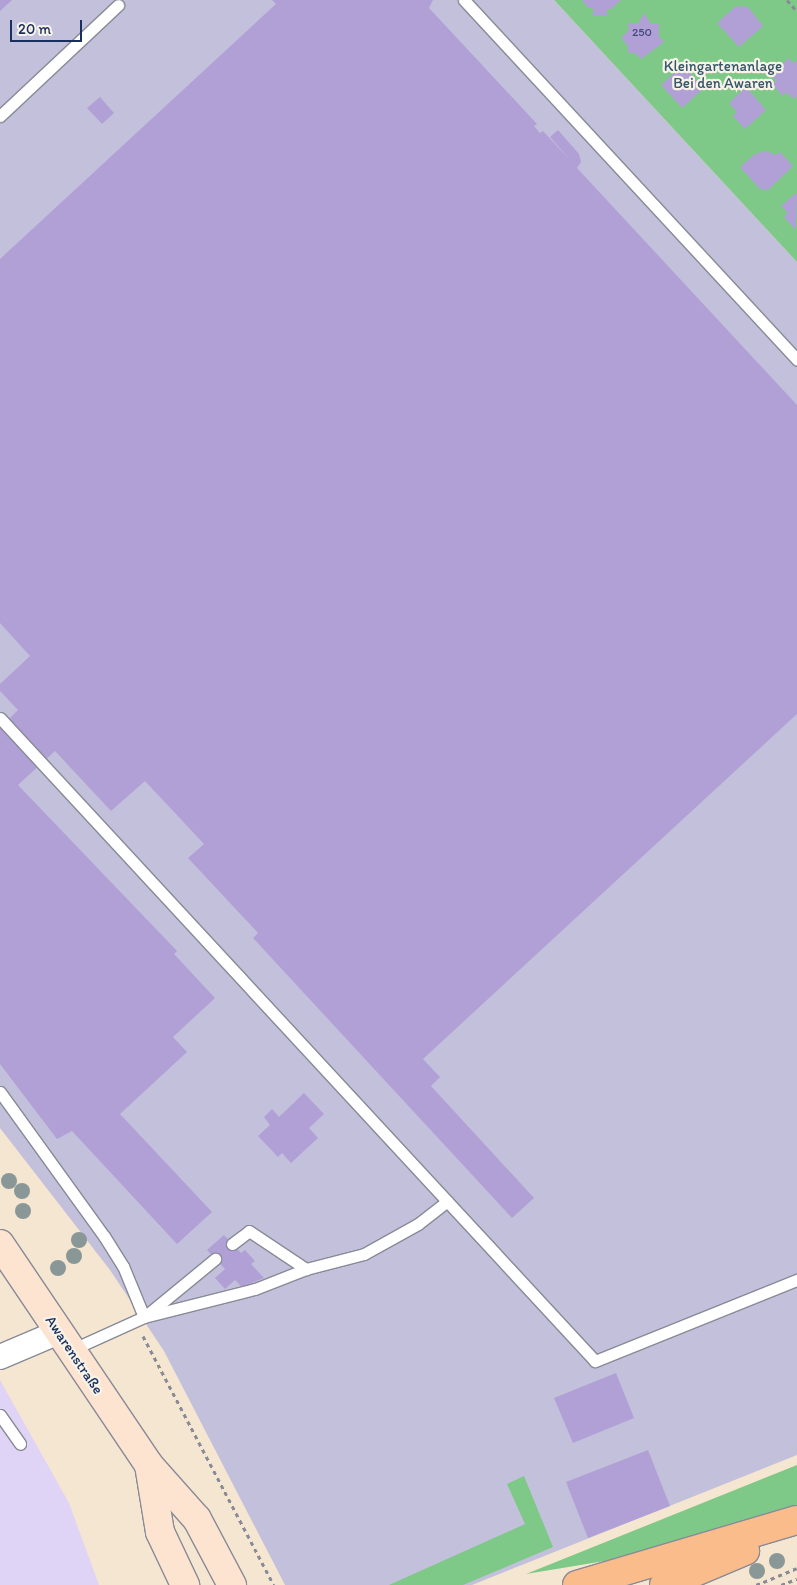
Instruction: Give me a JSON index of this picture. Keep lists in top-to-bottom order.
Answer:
{
  "streets": {
    "street": ["Awarenstraße"]
  },
  "parks": ["Kleingartenanlage Bei den Awaren"],
  "house_numbers": ["250"],
  "scale_bar": "20 m"
}
